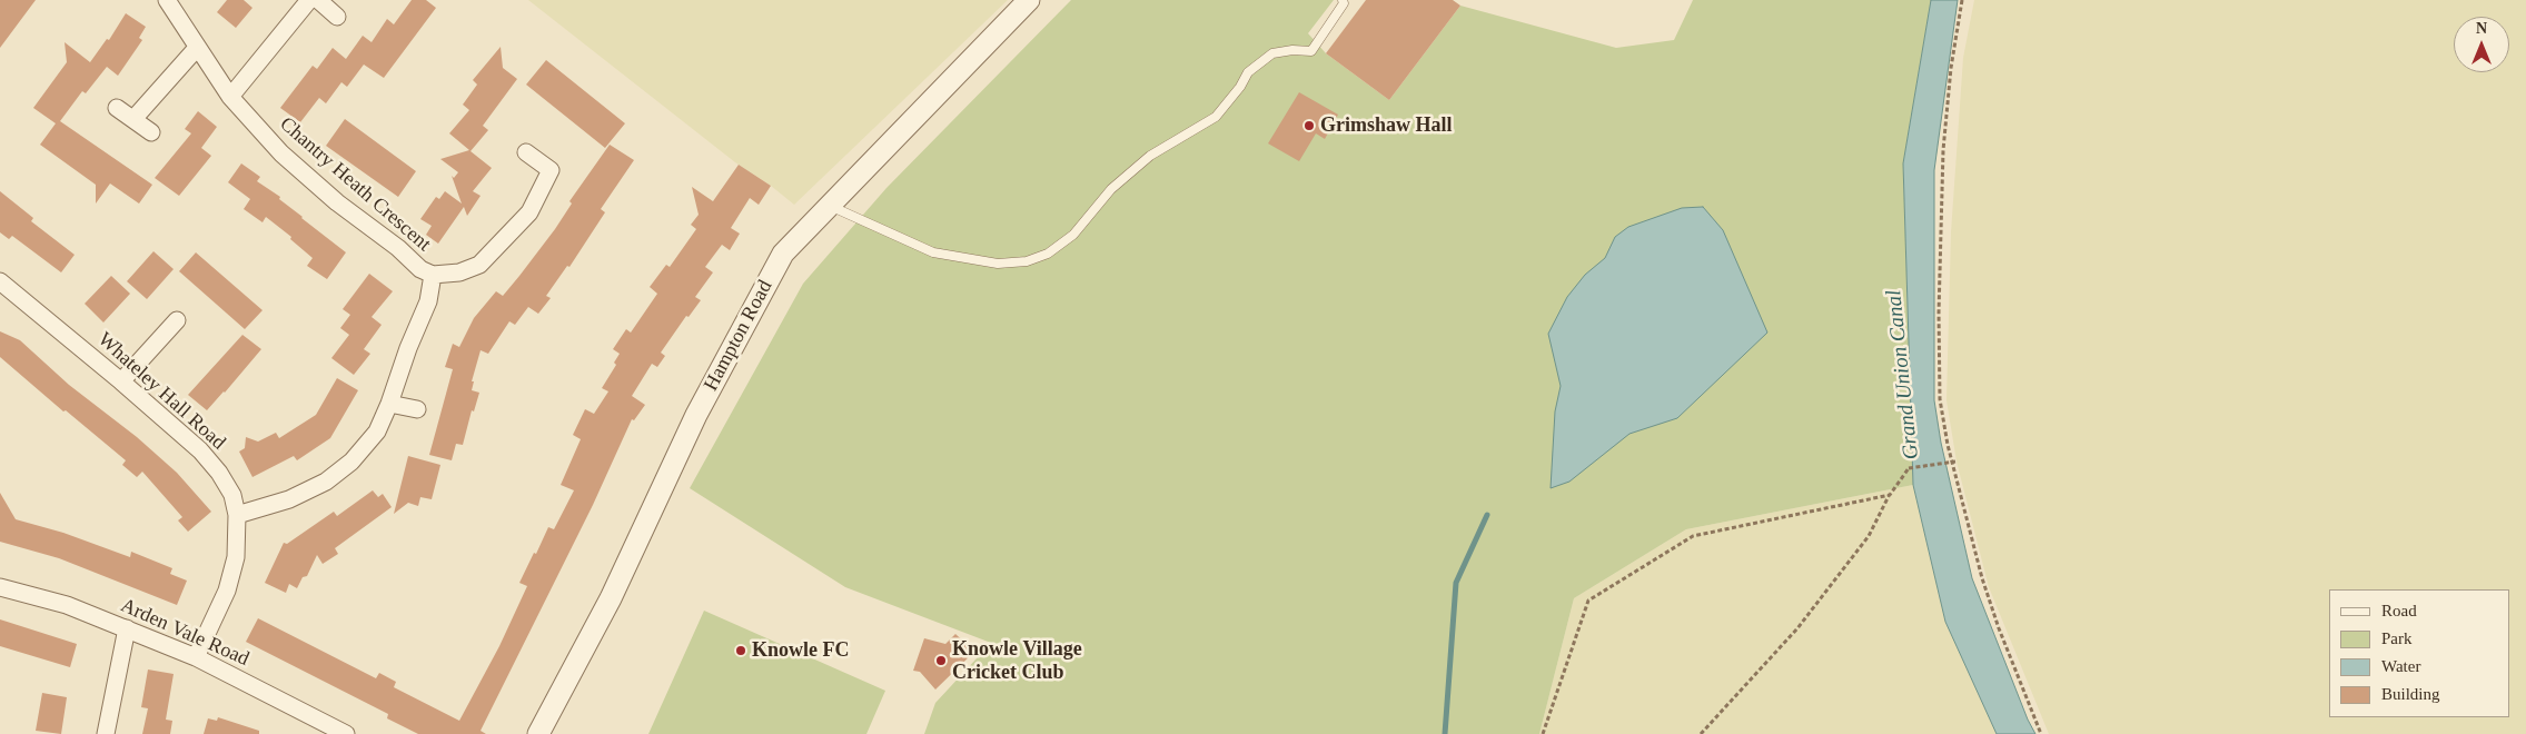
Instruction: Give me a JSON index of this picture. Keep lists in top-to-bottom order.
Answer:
{
  "streets": {
    "street": [
      "Chantry Heath Crescent",
      "Hampton Road",
      "Whateley Hall Road",
      "Arden Vale Road"
    ]
  },
  "crossings": [
    ["Chantry Heath Crescent", "Whateley Hall Road"],
    ["Whateley Hall Road", "Arden Vale Road"]
  ],
  "water": ["Grand Union Canal"],
  "places": ["Grimshaw Hall", "Knowle FC", "Knowle Village Cricket Club"],
  "legend": [
    "Road",
    "Park",
    "Water",
    "Building"
  ],
  "north": "top"
}
